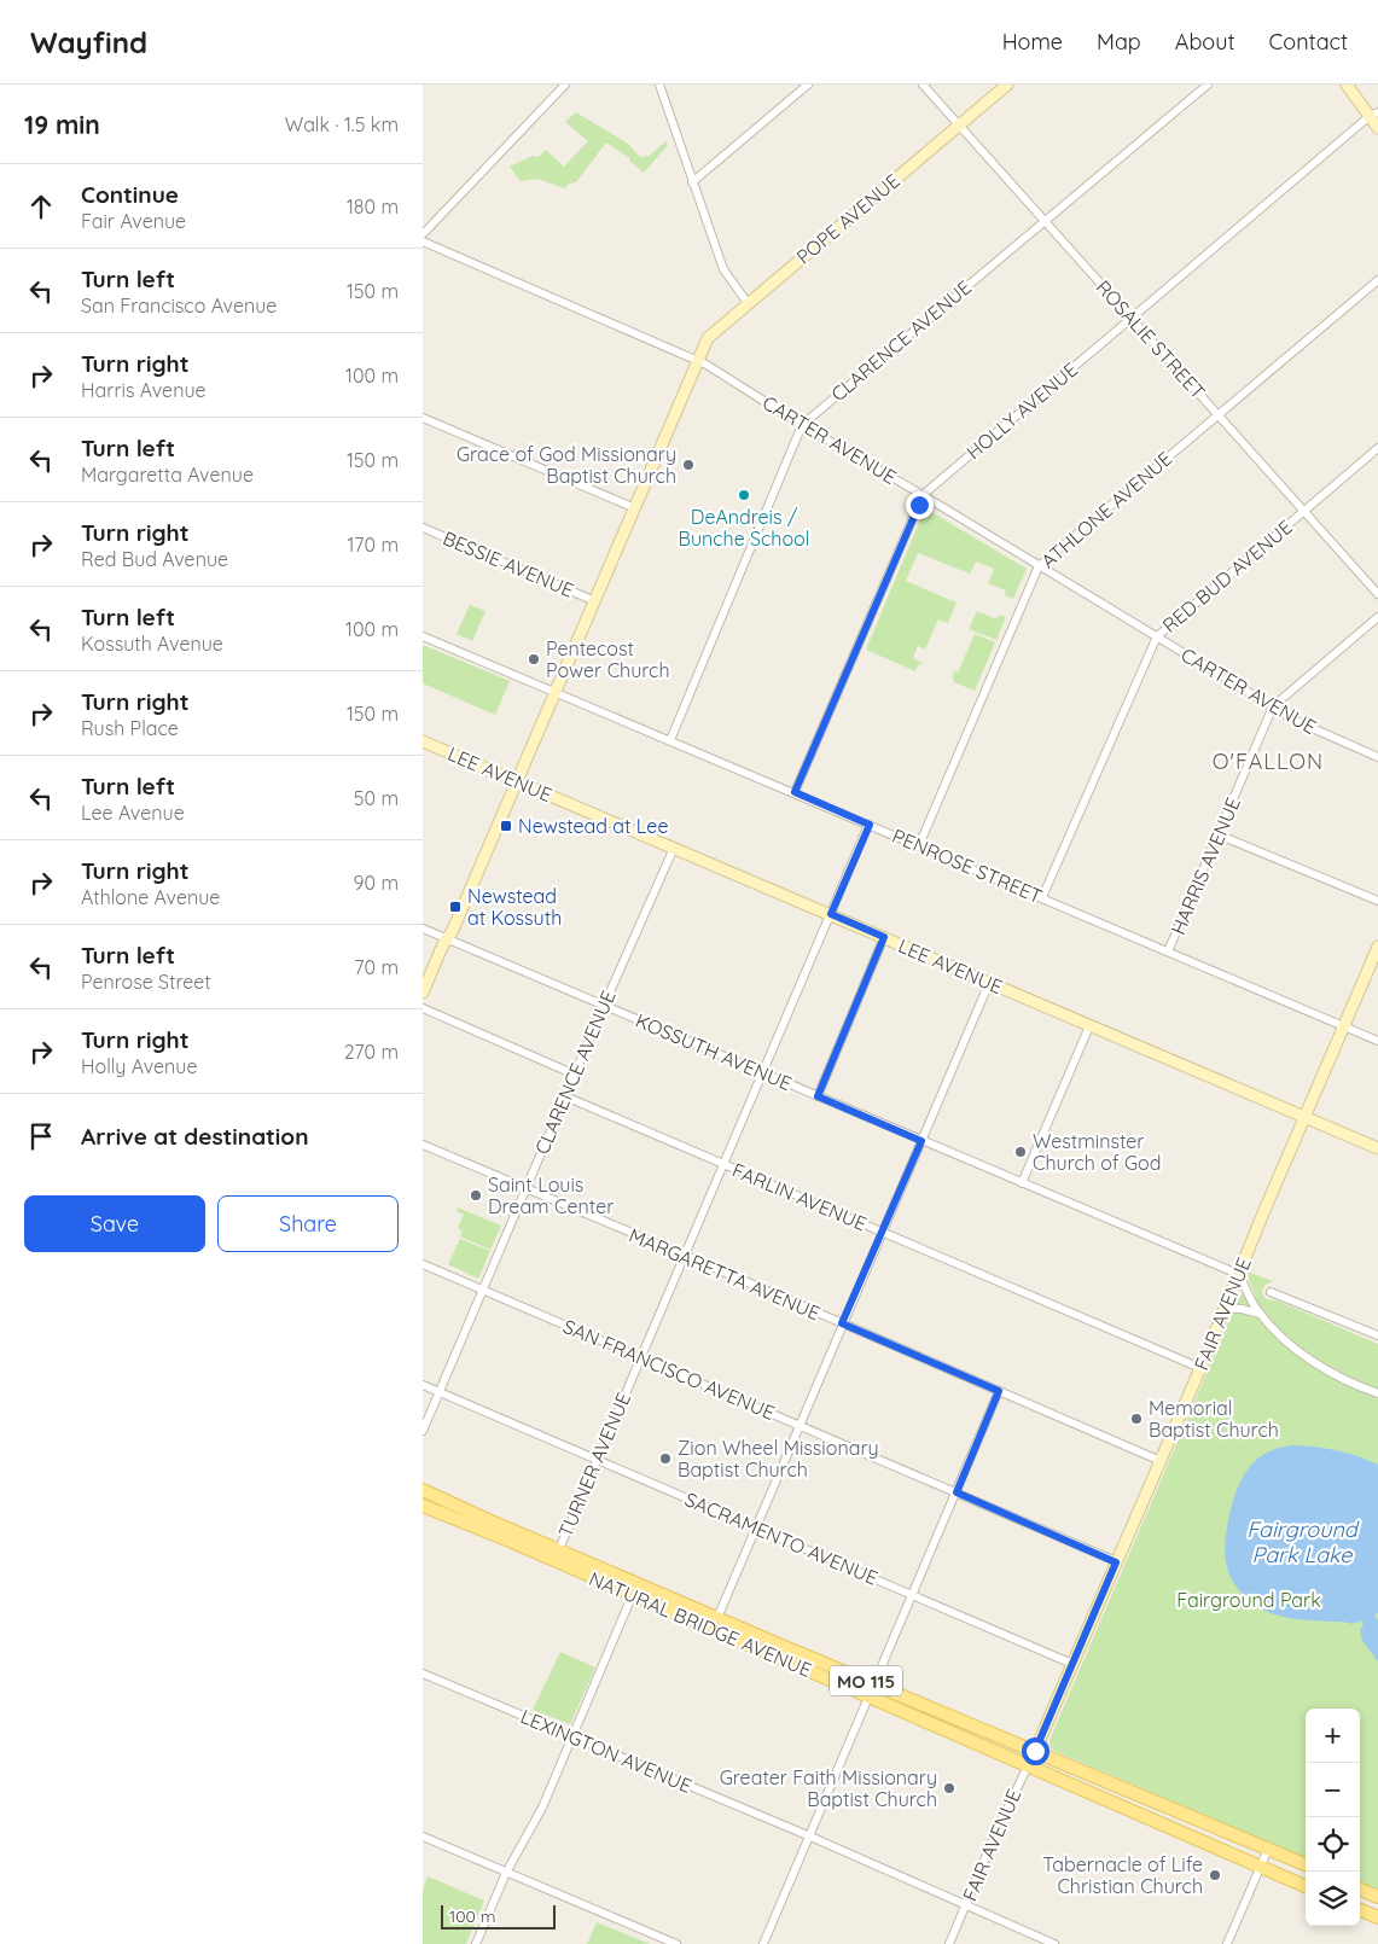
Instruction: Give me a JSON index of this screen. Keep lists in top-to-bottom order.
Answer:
{
  "streets": {
    "main road": ["NATURAL BRIDGE AVENUE", "MO 115"],
    "street": [
      "POPE AVENUE",
      "ROSALIE STREET",
      "CLARENCE AVENUE",
      "HOLLY AVENUE",
      "CARTER AVENUE",
      "ATHLONE AVENUE",
      "BESSIE AVENUE",
      "RED BUD AVENUE",
      "LEE AVENUE",
      "PENROSE STREET",
      "HARRIS AVENUE",
      "KOSSUTH AVENUE",
      "FARLIN AVENUE",
      "MARGARETTA AVENUE",
      "FAIR AVENUE",
      "SAN FRANCISCO AVENUE",
      "TURNER AVENUE",
      "SACRAMENTO AVENUE",
      "LEXINGTON AVENUE"
    ]
  },
  "crossings": [
    ["POPE AVENUE", "ROSALIE STREET"],
    ["POPE AVENUE", "CARTER AVENUE"],
    ["POPE AVENUE", "BESSIE AVENUE"],
    ["POPE AVENUE", "LEE AVENUE"],
    ["POPE AVENUE", "PENROSE STREET"],
    ["POPE AVENUE", "KOSSUTH AVENUE"],
    ["ROSALIE STREET", "CLARENCE AVENUE"],
    ["ROSALIE STREET", "HOLLY AVENUE"],
    ["ROSALIE STREET", "ATHLONE AVENUE"],
    ["ROSALIE STREET", "RED BUD AVENUE"],
    ["CLARENCE AVENUE", "CARTER AVENUE"],
    ["CLARENCE AVENUE", "LEE AVENUE"],
    ["CLARENCE AVENUE", "PENROSE STREET"],
    ["CLARENCE AVENUE", "KOSSUTH AVENUE"],
    ["CLARENCE AVENUE", "FARLIN AVENUE"],
    ["CLARENCE AVENUE", "MARGARETTA AVENUE"],
    ["CLARENCE AVENUE", "SAN FRANCISCO AVENUE"],
    ["CLARENCE AVENUE", "SACRAMENTO AVENUE"],
    ["HOLLY AVENUE", "CARTER AVENUE"],
    ["HOLLY AVENUE", "PENROSE STREET"],
    ["CARTER AVENUE", "ATHLONE AVENUE"],
    ["CARTER AVENUE", "RED BUD AVENUE"],
    ["CARTER AVENUE", "HARRIS AVENUE"],
    ["ATHLONE AVENUE", "PENROSE STREET"],
    ["RED BUD AVENUE", "PENROSE STREET"],
    ["LEE AVENUE", "FAIR AVENUE"],
    ["LEE AVENUE", "TURNER AVENUE"],
    ["PENROSE STREET", "HARRIS AVENUE"],
    ["PENROSE STREET", "FAIR AVENUE"],
    ["KOSSUTH AVENUE", "FAIR AVENUE"],
    ["KOSSUTH AVENUE", "TURNER AVENUE"],
    ["FARLIN AVENUE", "FAIR AVENUE"],
    ["FARLIN AVENUE", "TURNER AVENUE"],
    ["MARGARETTA AVENUE", "FAIR AVENUE"],
    ["MARGARETTA AVENUE", "TURNER AVENUE"],
    ["FAIR AVENUE", "SAN FRANCISCO AVENUE"],
    ["FAIR AVENUE", "SACRAMENTO AVENUE"],
    ["FAIR AVENUE", "NATURAL BRIDGE AVENUE"],
    ["FAIR AVENUE", "LEXINGTON AVENUE"],
    ["SAN FRANCISCO AVENUE", "TURNER AVENUE"],
    ["TURNER AVENUE", "SACRAMENTO AVENUE"],
    ["TURNER AVENUE", "NATURAL BRIDGE AVENUE"]
  ],
  "districts": ["O'FALLON"],
  "water": ["Fairground Park Lake"],
  "parks": ["Fairground Park"],
  "places": {
    "other": [
      "Grace of God Missionary Baptist Church",
      "DeAndreis / Bunche School",
      "Pentecost Power Church",
      "Westminster Church of God",
      "Saint Louis Dream Center",
      "Memorial Baptist Church",
      "Zion Wheel Missionary Baptist Church",
      "Greater Faith Missionary Baptist Church",
      "Tabernacle of Life Christian Church"
    ],
    "transit": ["Newstead at Lee", "Newstead at Kossuth"]
  },
  "scale_bar": "100 m",
  "page": {
    "header": "Wayfind",
    "nav": [
      "Home",
      "Map",
      "About",
      "Contact"
    ],
    "heading": ["19 min", "Walk · 1.5 km"],
    "list": [
      ["Continue", "Fair Avenue", "180 m"],
      ["Turn left", "San Francisco Avenue", "150 m"],
      ["Turn right", "Harris Avenue", "100 m"],
      ["Turn left", "Margaretta Avenue", "150 m"],
      ["Turn right", "Red Bud Avenue", "170 m"],
      ["Turn left", "Kossuth Avenue", "100 m"],
      ["Turn right", "Rush Place", "150 m"],
      ["Turn left", "Lee Avenue", "50 m"],
      ["Turn right", "Athlone Avenue", "90 m"],
      ["Turn left", "Penrose Street", "70 m"],
      ["Turn right", "Holly Avenue", "270 m"],
      "Arrive at destination"
    ],
    "buttons": ["Save", "Share"],
    "map_buttons": ["+", "−"],
    "scale": "100 m"
  }
}
